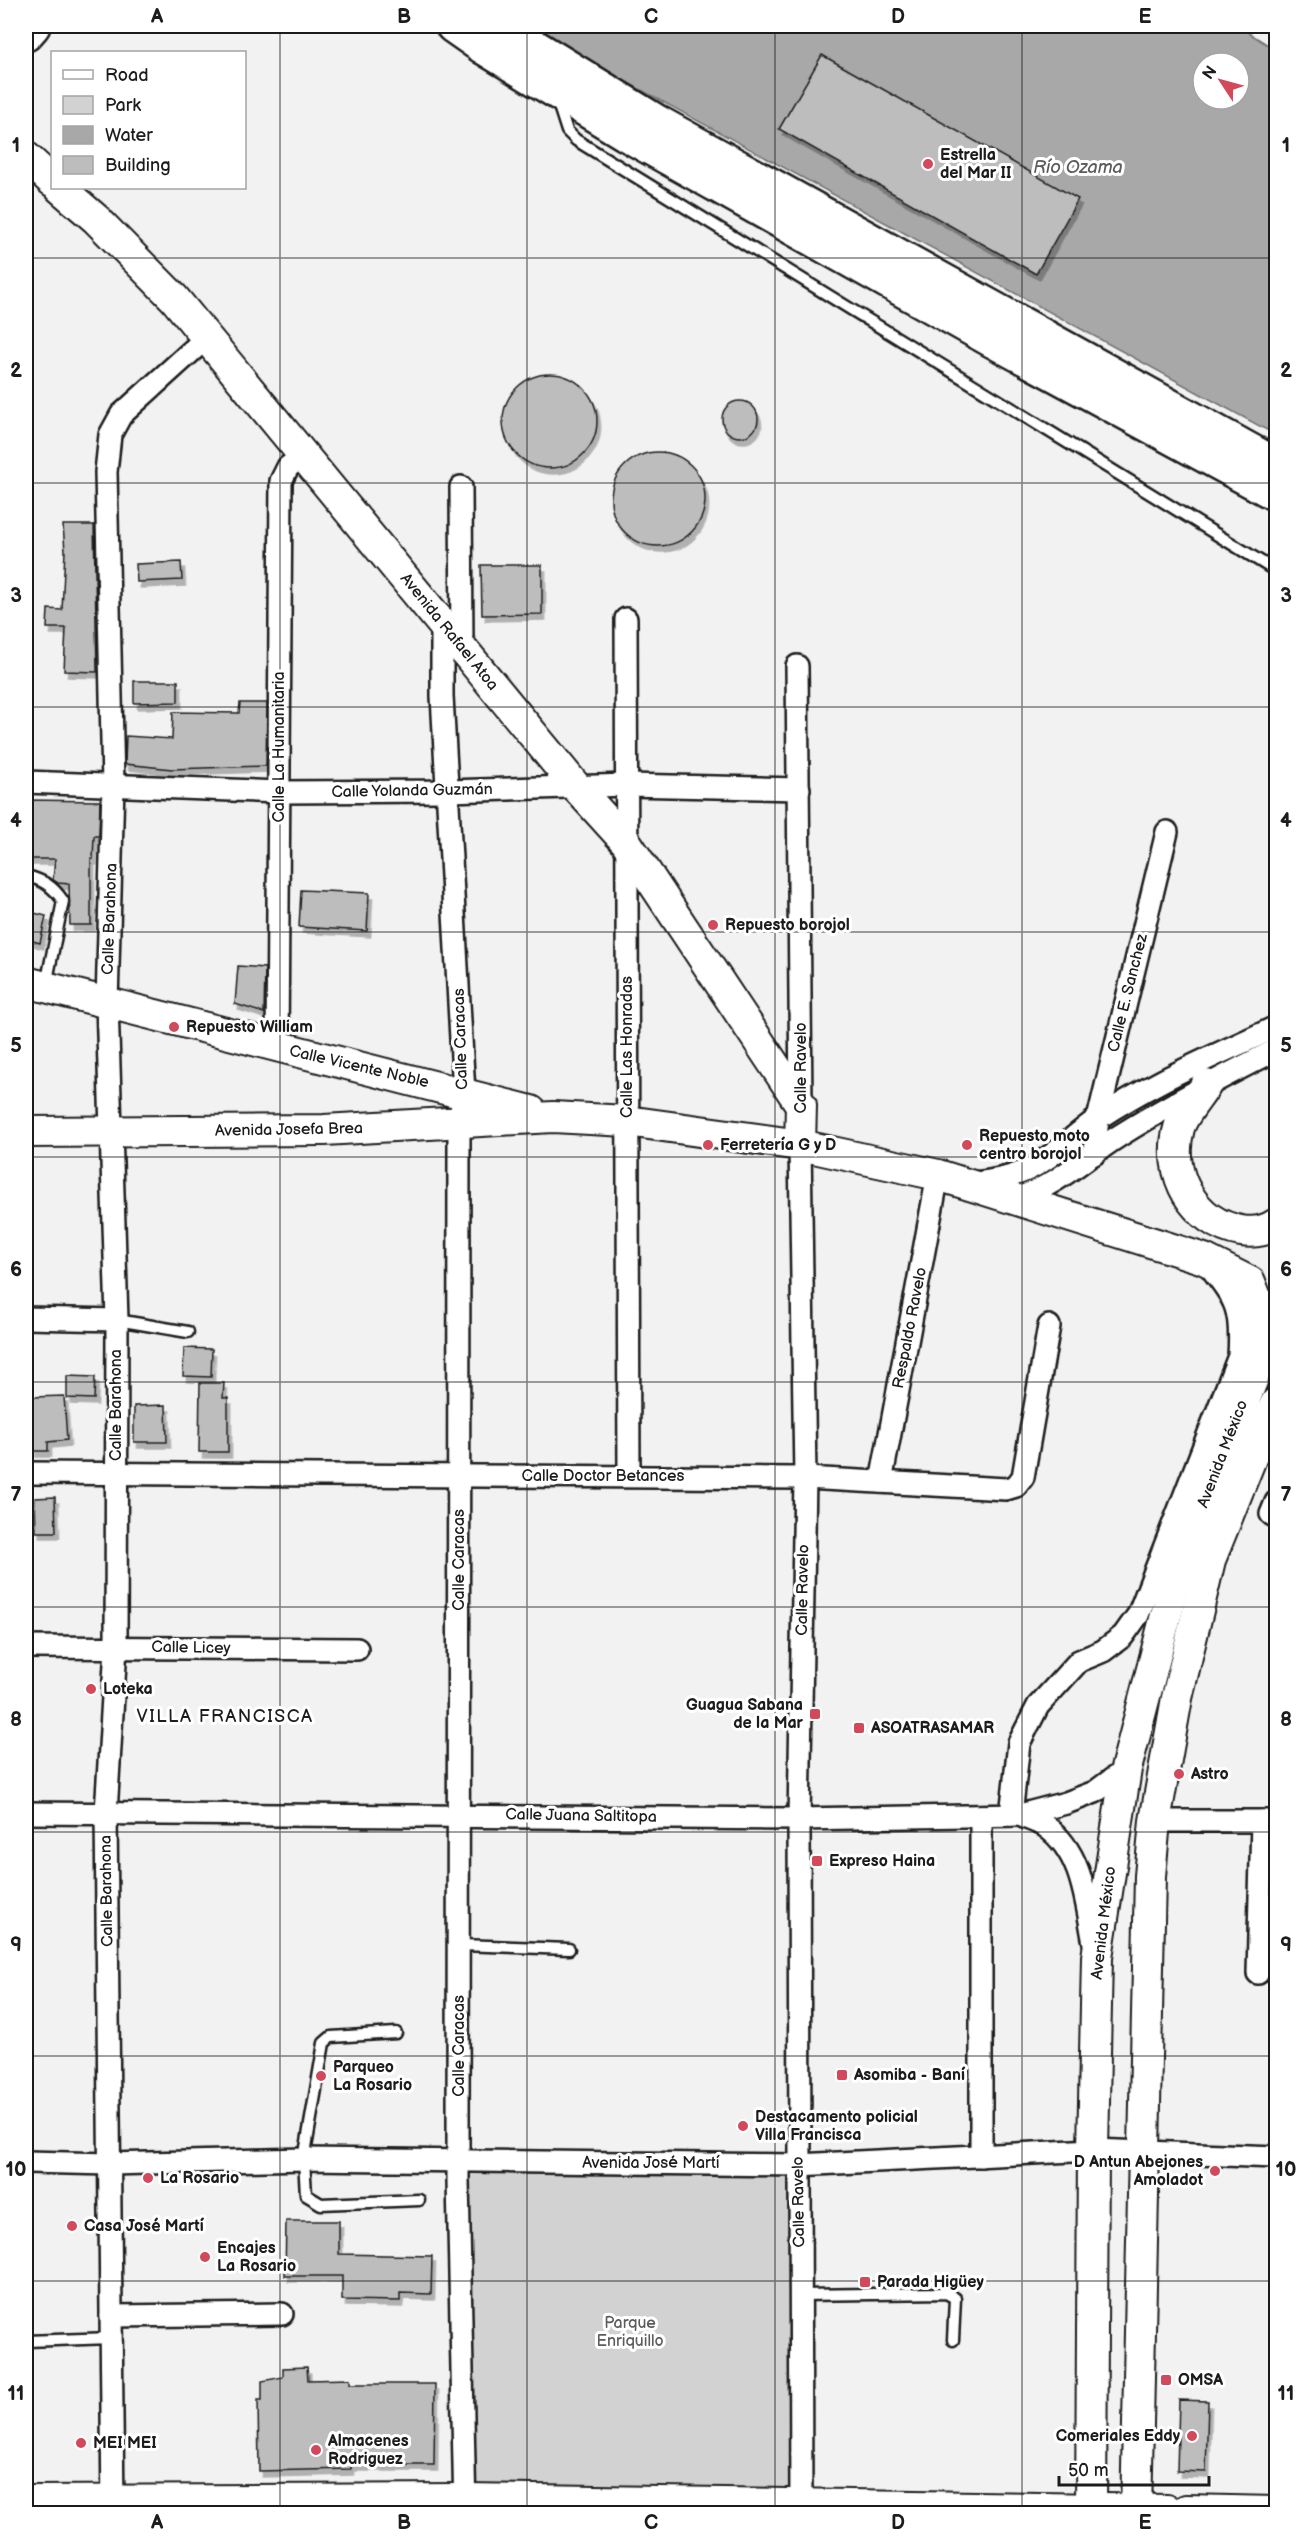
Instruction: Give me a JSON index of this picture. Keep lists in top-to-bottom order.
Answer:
{
  "streets": {
    "main road": [
      "Avenida Rafael Atoa",
      "Calle Vicente Noble",
      "Calle Ravelo",
      "Avenida Josefa Brea",
      "Avenida México"
    ],
    "street": [
      "Calle La Humanitaria",
      "Calle Yolanda Guzmán",
      "Calle Barahona",
      "Calle E. Sanchez",
      "Calle Caracas",
      "Calle Las Honradas",
      "Respaldo Ravelo",
      "Calle Doctor Betances",
      "Calle Licey",
      "Calle Juana Saltitopa",
      "Avenida José Martí"
    ]
  },
  "crossings": [
    ["Avenida Rafael Atoa", "Calle La Humanitaria"],
    ["Avenida Rafael Atoa", "Calle Yolanda Guzmán"],
    ["Avenida Rafael Atoa", "Calle Barahona"],
    ["Avenida Rafael Atoa", "Calle Caracas"],
    ["Avenida Rafael Atoa", "Calle Las Honradas"],
    ["Avenida Rafael Atoa", "Calle Ravelo"],
    ["Calle La Humanitaria", "Calle Yolanda Guzmán"],
    ["Calle La Humanitaria", "Calle Vicente Noble"],
    ["Calle Yolanda Guzmán", "Calle Barahona"],
    ["Calle Yolanda Guzmán", "Calle Caracas"],
    ["Calle Yolanda Guzmán", "Calle Las Honradas"],
    ["Calle Yolanda Guzmán", "Calle Ravelo"],
    ["Calle Barahona", "Calle Vicente Noble"],
    ["Calle Barahona", "Avenida Josefa Brea"],
    ["Calle Barahona", "Calle Doctor Betances"],
    ["Calle Barahona", "Calle Licey"],
    ["Calle Barahona", "Calle Juana Saltitopa"],
    ["Calle Barahona", "Avenida José Martí"],
    ["Calle Caracas", "Calle Vicente Noble"],
    ["Calle Caracas", "Avenida Josefa Brea"],
    ["Calle Caracas", "Calle Doctor Betances"],
    ["Calle Caracas", "Calle Juana Saltitopa"],
    ["Calle Caracas", "Avenida José Martí"],
    ["Calle Las Honradas", "Avenida México"],
    ["Calle Las Honradas", "Calle Doctor Betances"],
    ["Calle Vicente Noble", "Avenida Josefa Brea"],
    ["Calle Vicente Noble", "Avenida México"],
    ["Calle Ravelo", "Avenida México"],
    ["Calle Ravelo", "Calle Doctor Betances"],
    ["Calle Ravelo", "Calle Juana Saltitopa"],
    ["Calle Ravelo", "Avenida José Martí"],
    ["Avenida Josefa Brea", "Avenida México"],
    ["Respaldo Ravelo", "Avenida México"],
    ["Respaldo Ravelo", "Calle Doctor Betances"],
    ["Avenida México", "Calle Juana Saltitopa"],
    ["Avenida México", "Avenida José Martí"]
  ],
  "districts": ["VILLA FRANCISCA"],
  "water": ["Río Ozama"],
  "parks": ["Parque Enriquillo"],
  "places": {
    "other": [
      "Estrella del Mar II",
      "Repuesto borojol",
      "Repuesto William",
      "Ferretería G y D",
      "Repuesto moto centro borojol",
      "Loteka",
      "Astro",
      "Parqueo La Rosario",
      "Destacamento policial Villa Francisca",
      "D Antun Abejones Amoladot",
      "La Rosario",
      "Casa José Martí",
      "Encajes La Rosario",
      "Comeriales Eddy",
      "MEI MEI",
      "Almacenes Rodriguez"
    ],
    "transit": [
      "Guagua Sabana de la Mar",
      "ASOATRASAMAR",
      "Expreso Haina",
      "Asomiba - Baní",
      "Parada Higüey",
      "OMSA"
    ]
  },
  "legend": [
    "Road",
    "Park",
    "Water",
    "Building"
  ],
  "scale_bar": "50 m",
  "north": "top left",
  "grid": {
    "columns": [
      "A",
      "B",
      "C",
      "D",
      "E"
    ],
    "rows": [
      "1",
      "2",
      "3",
      "4",
      "5",
      "6",
      "7",
      "8",
      "9",
      "10",
      "11"
    ]
  }
}
